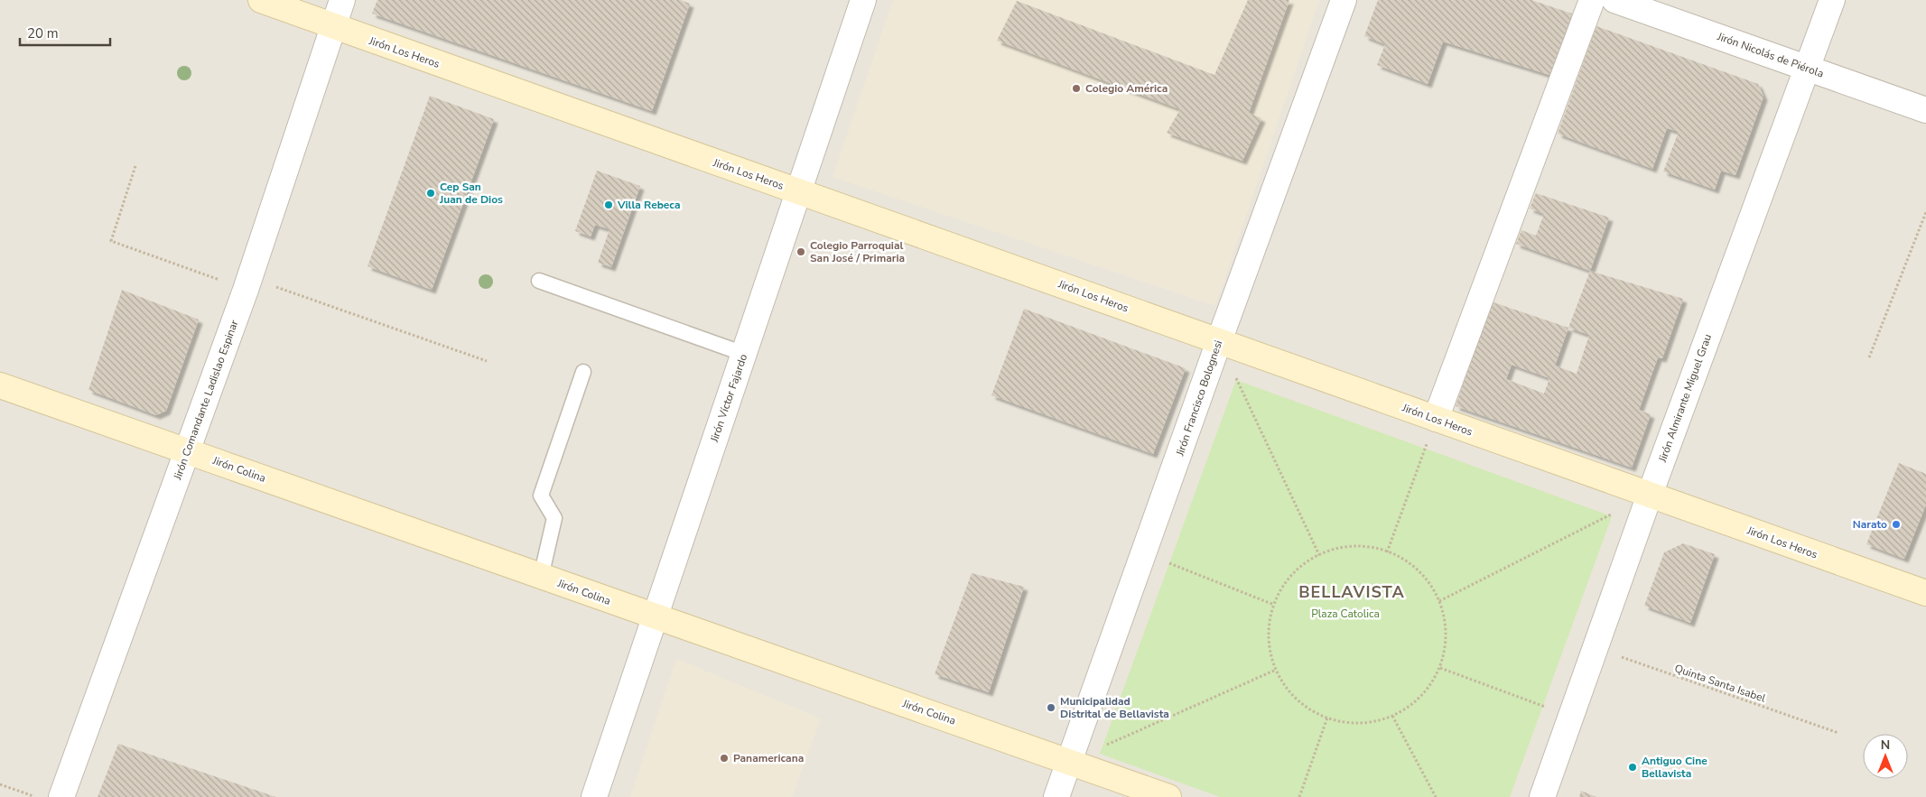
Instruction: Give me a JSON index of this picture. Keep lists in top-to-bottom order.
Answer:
{
  "streets": {
    "street": [
      "Jirón Los Heros",
      "Jirón Nicolás de Piérola",
      "Jirón Víctor Fajardo",
      "Jirón Francisco Bolognesi",
      "Jirón Almirante Miguel Grau",
      "Jirón Comandante Ladislao Espinar",
      "Jirón Colina"
    ],
    "path": ["Quinta Santa Isabel"]
  },
  "crossings": [
    ["Jirón Los Heros", "Jirón Víctor Fajardo"],
    ["Jirón Los Heros", "Jirón Francisco Bolognesi"],
    ["Jirón Los Heros", "Jirón Almirante Miguel Grau"],
    ["Jirón Los Heros", "Jirón Comandante Ladislao Espinar"],
    ["Jirón Nicolás de Piérola", "Jirón Almirante Miguel Grau"],
    ["Jirón Víctor Fajardo", "Jirón Colina"],
    ["Jirón Francisco Bolognesi", "Jirón Colina"],
    ["Jirón Almirante Miguel Grau", "Quinta Santa Isabel"],
    ["Jirón Comandante Ladislao Espinar", "Jirón Colina"]
  ],
  "districts": ["BELLAVISTA"],
  "parks": ["Plaza Catolica"],
  "places": [
    "Colegio América",
    "Cep San Juan de Dios",
    "Villa Rebeca",
    "Colegio Parroquial San José / Primaria",
    "Narato",
    "Municipalidad Distrital de Bellavista",
    "Panamericana",
    "Antiguo Cine Bellavista"
  ],
  "scale_bar": "20 m",
  "north": "top"
}
